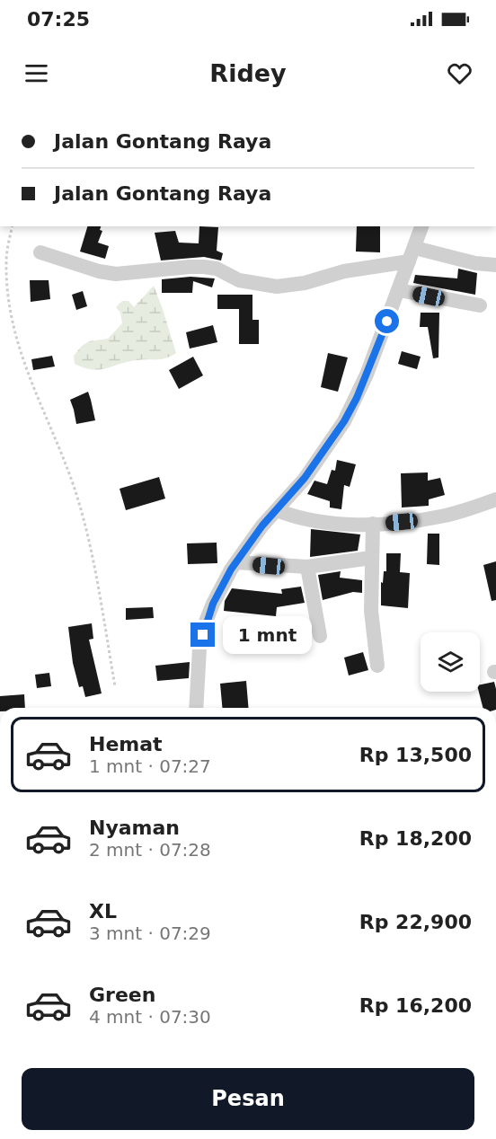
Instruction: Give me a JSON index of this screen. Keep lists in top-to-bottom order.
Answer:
{
  "page": {
    "status": "07:25",
    "header": "Ridey",
    "banner": ["Jalan Gontang Raya", "Jalan Gontang Raya"],
    "bubble": "1 mnt",
    "list": [
      {
        "name": "Hemat",
        "note": "1 mnt · 07:27",
        "value": "Rp 13,500"
      },
      {
        "name": "Nyaman",
        "note": "2 mnt · 07:28",
        "value": "Rp 18,200"
      },
      {
        "name": "XL",
        "note": "3 mnt · 07:29",
        "value": "Rp 22,900"
      },
      {
        "name": "Green",
        "note": "4 mnt · 07:30",
        "value": "Rp 16,200"
      }
    ],
    "buttons": "Pesan"
  }
}
